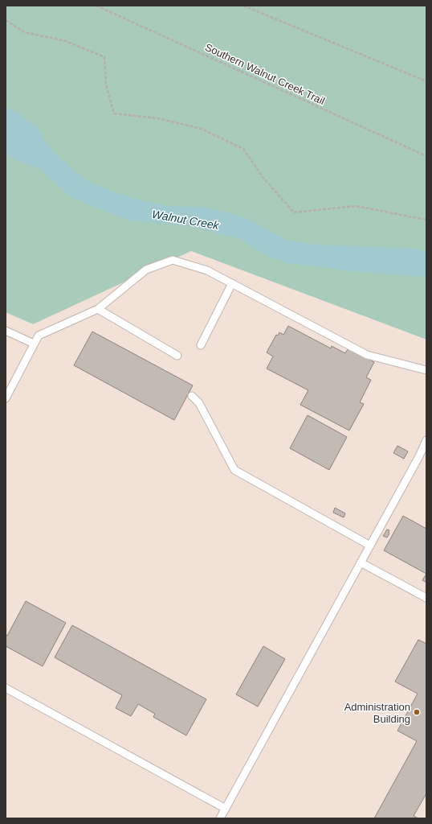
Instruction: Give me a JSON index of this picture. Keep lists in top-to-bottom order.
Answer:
{
  "streets": {
    "path": ["Southern Walnut Creek Trail"]
  },
  "water": ["Walnut Creek"],
  "places": ["Administration Building"]
}
